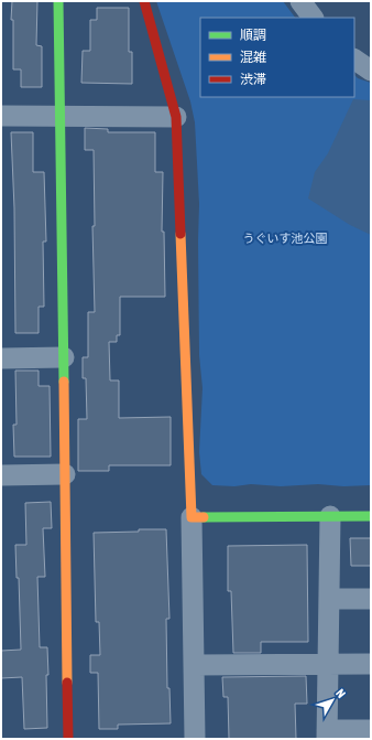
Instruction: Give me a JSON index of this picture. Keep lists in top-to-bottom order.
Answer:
{
  "parks": ["うぐいす池公園"],
  "legend": ["順調", "混雑", "渋滞"],
  "north": "top right"
}
